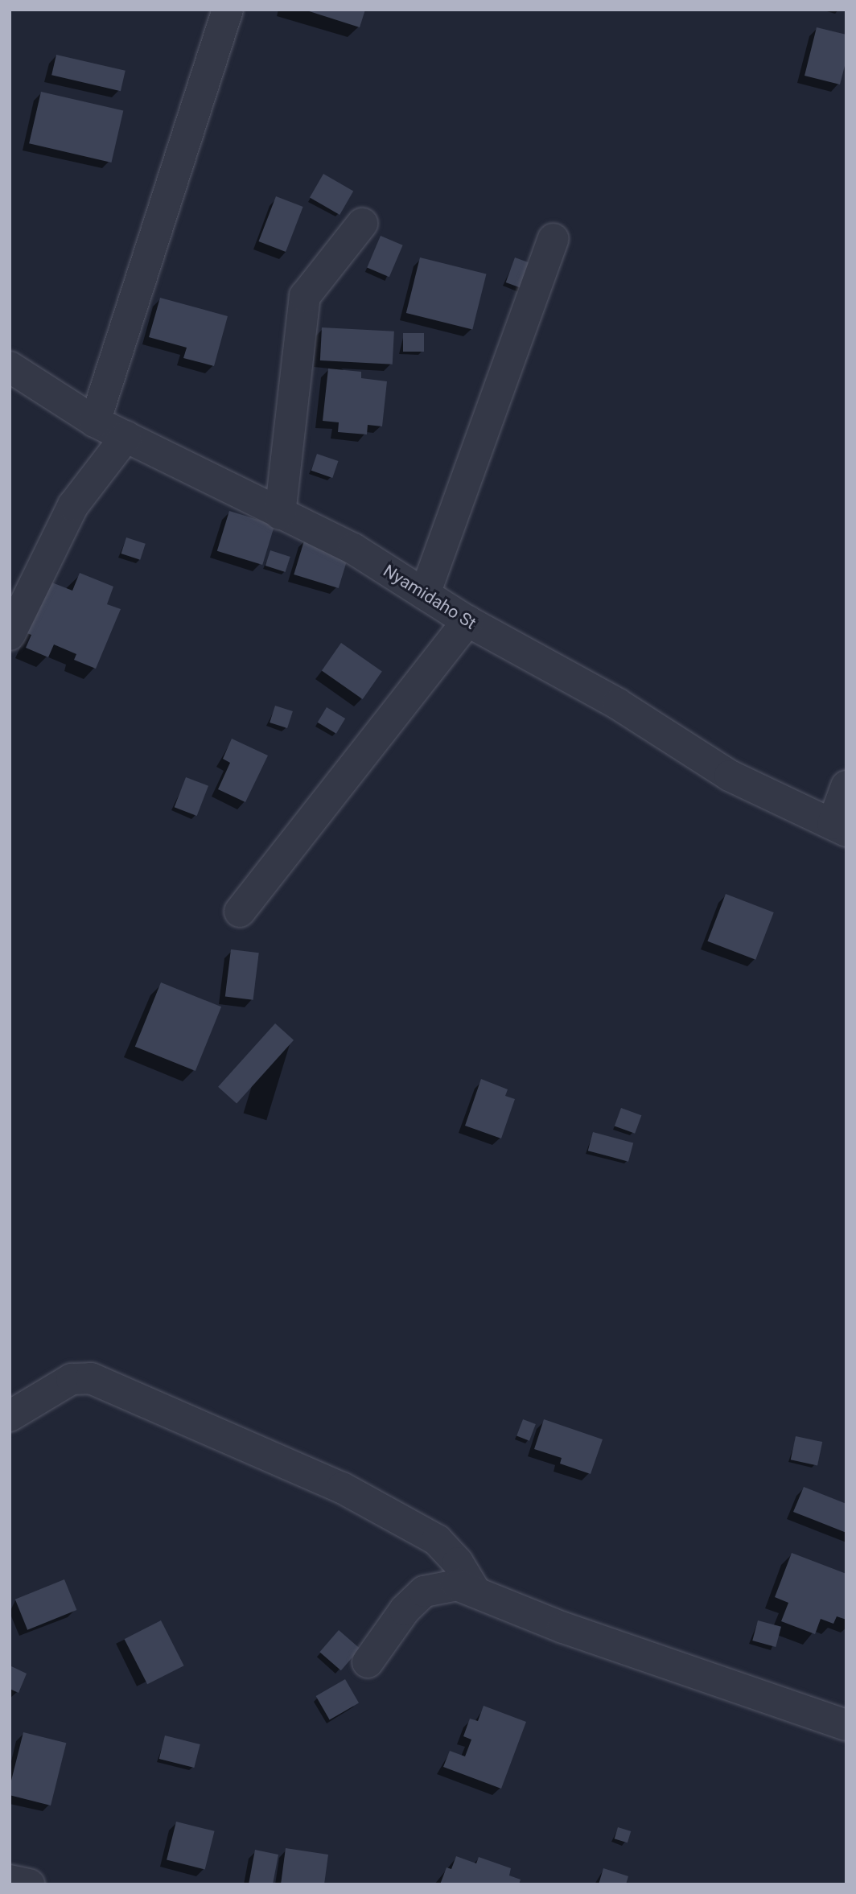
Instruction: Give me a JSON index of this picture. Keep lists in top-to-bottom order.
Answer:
{
  "streets": {
    "street": ["Nyamidaho St"]
  }
}
